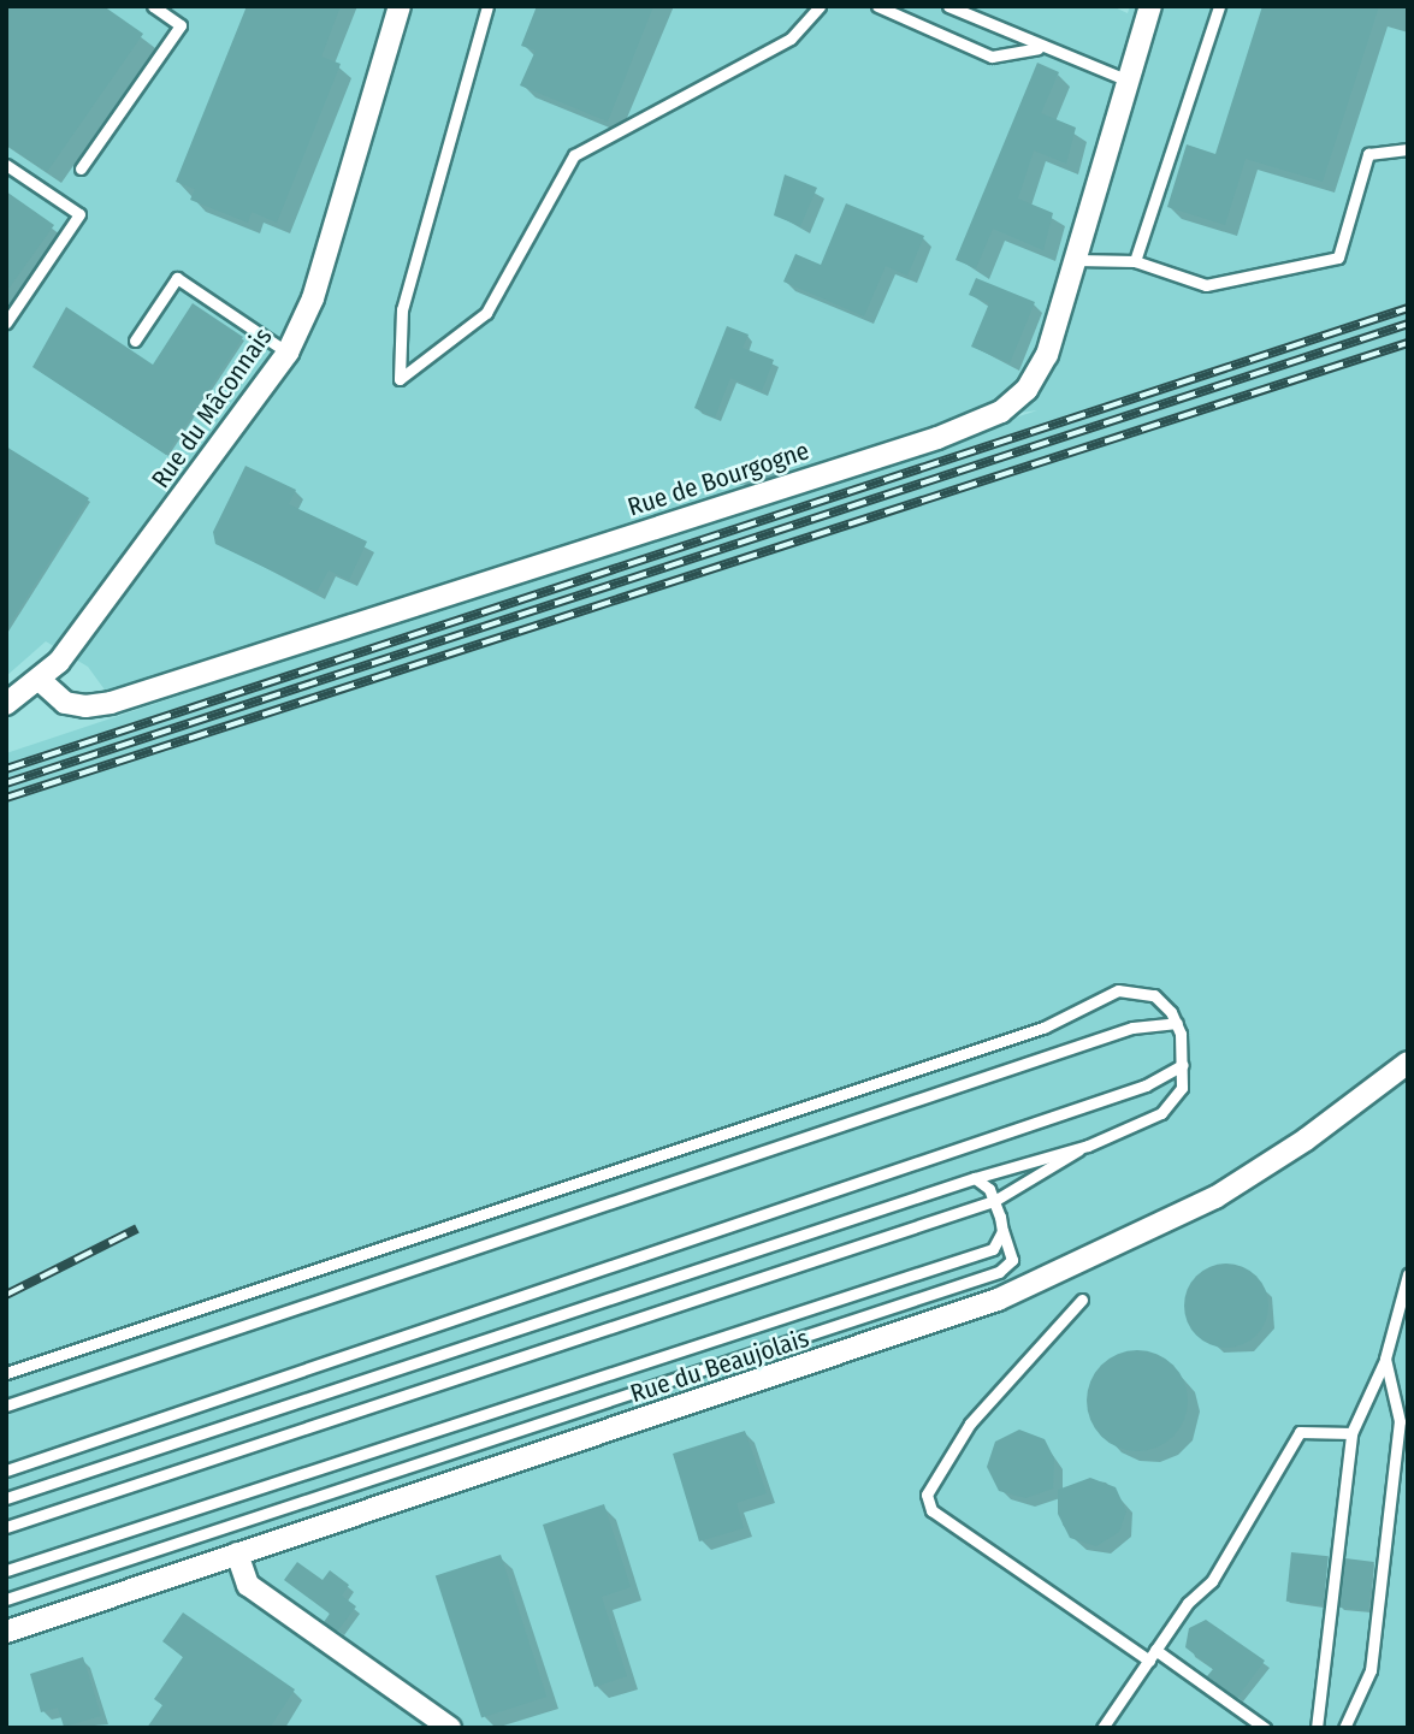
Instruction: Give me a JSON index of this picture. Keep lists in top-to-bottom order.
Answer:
{
  "streets": {
    "street": ["Rue du Mâconnais", "Rue de Bourgogne", "Rue du Beaujolais"]
  },
  "crossings": [
    ["Rue du Mâconnais", "Rue de Bourgogne"]
  ]
}
